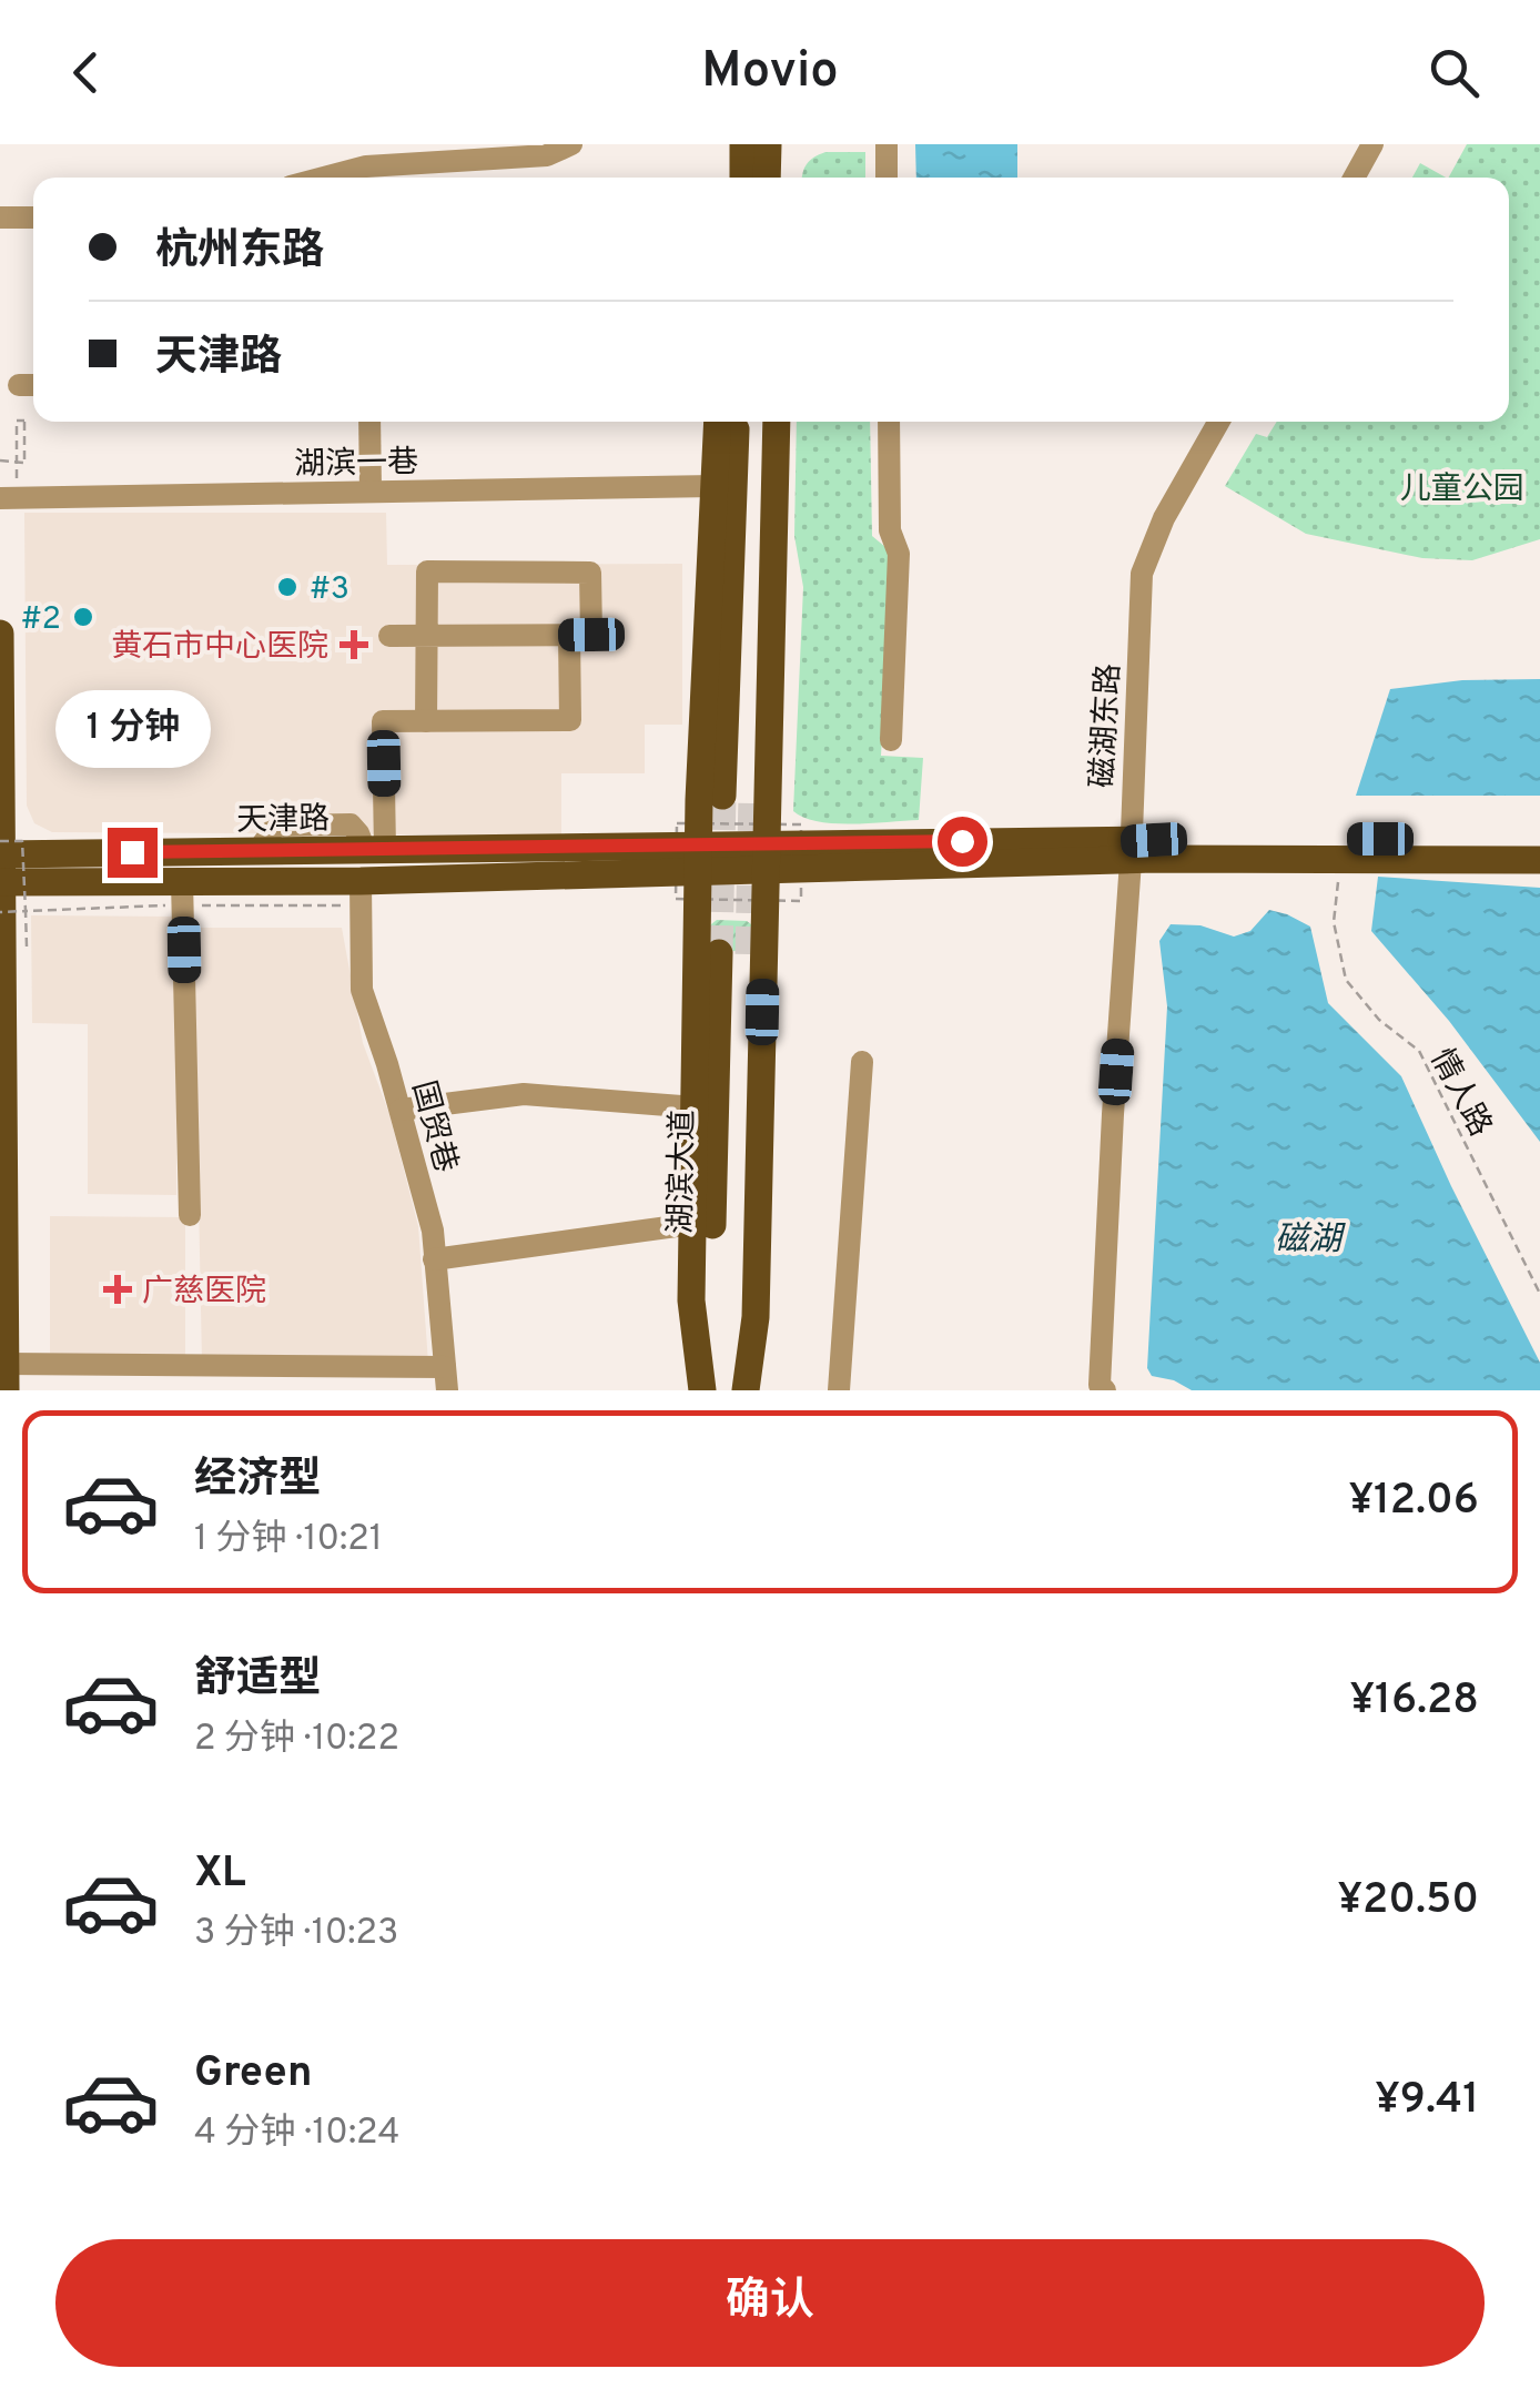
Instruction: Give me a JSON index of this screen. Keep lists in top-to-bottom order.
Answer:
{
  "streets": {
    "main road": ["天津路", "湖滨大道"],
    "street": ["湖滨一巷", "磁湖东路", "国贸巷"],
    "path": ["情人路"]
  },
  "crossings": [
    ["天津路", "国贸巷"]
  ],
  "water": ["磁湖"],
  "parks": ["儿童公园"],
  "places": {
    "other": ["#3", "#2"],
    "health": ["黄石市中心医院", "广慈医院"]
  },
  "page": {
    "header": "Movio",
    "banner": ["杭州东路", "天津路"],
    "bubble": "1 分钟",
    "list": [
      {
        "name": "经济型",
        "note": "1 分钟 · 10:21",
        "value": "¥12.06"
      },
      {
        "name": "舒适型",
        "note": "2 分钟 · 10:22",
        "value": "¥16.28"
      },
      {
        "name": "XL",
        "note": "3 分钟 · 10:23",
        "value": "¥20.50"
      },
      {
        "name": "Green",
        "note": "4 分钟 · 10:24",
        "value": "¥9.41"
      }
    ],
    "buttons": "确认"
  }
}
